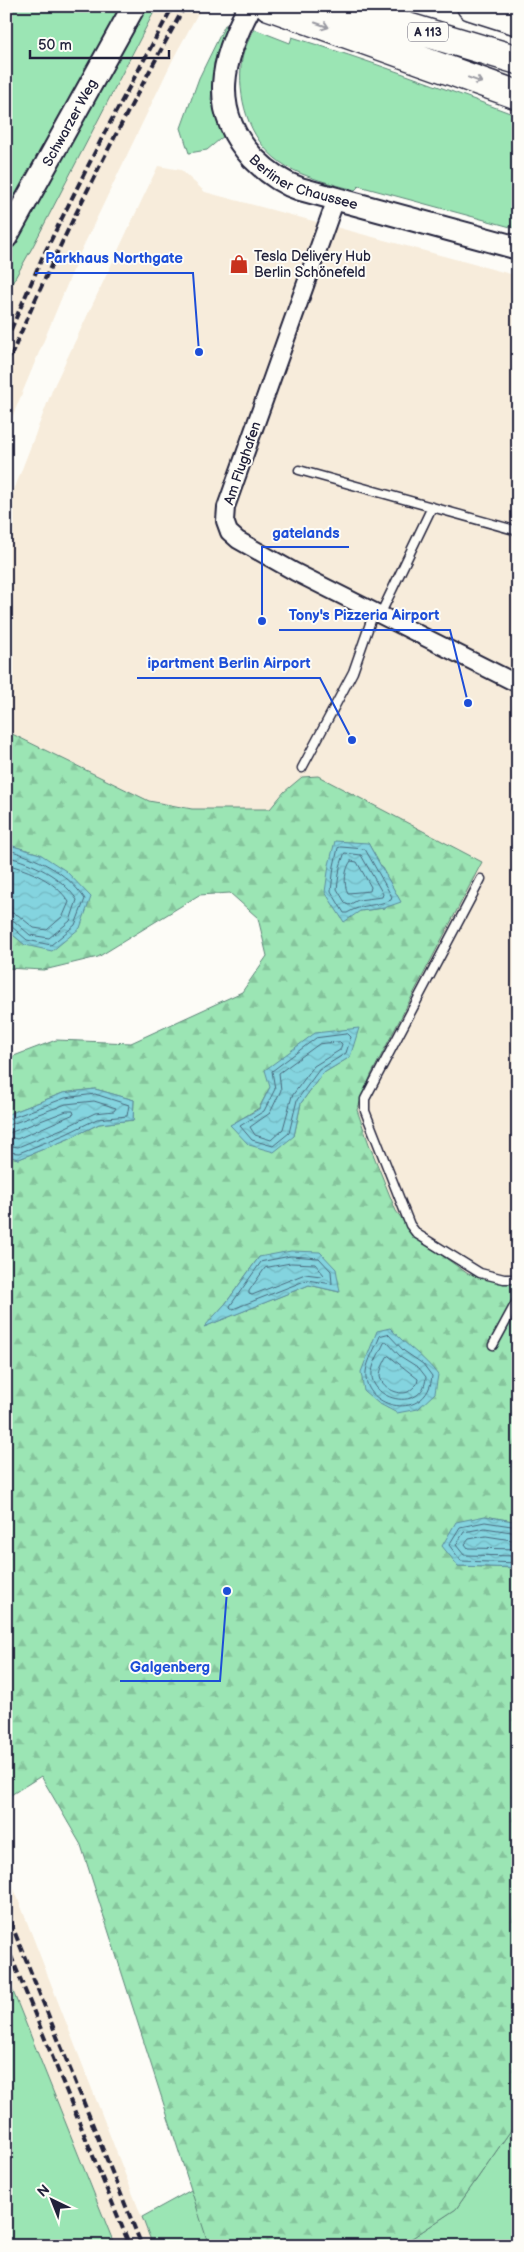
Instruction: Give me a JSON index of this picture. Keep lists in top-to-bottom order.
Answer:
{
  "streets": {
    "highway": ["A 113"],
    "street": ["Schwarzer Weg", "Berliner Chaussee", "Am Flughafen"]
  },
  "crossings": [
    ["Berliner Chaussee", "Am Flughafen"]
  ],
  "places": {
    "shop": ["Tesla Delivery Hub Berlin Schönefeld"],
    "other": [
      "Parkhaus Northgate",
      "gatelands",
      "Tony's Pizzeria Airport",
      "ipartment Berlin Airport",
      "Galgenberg"
    ]
  },
  "scale_bar": "50 m",
  "north": "top left"
}
